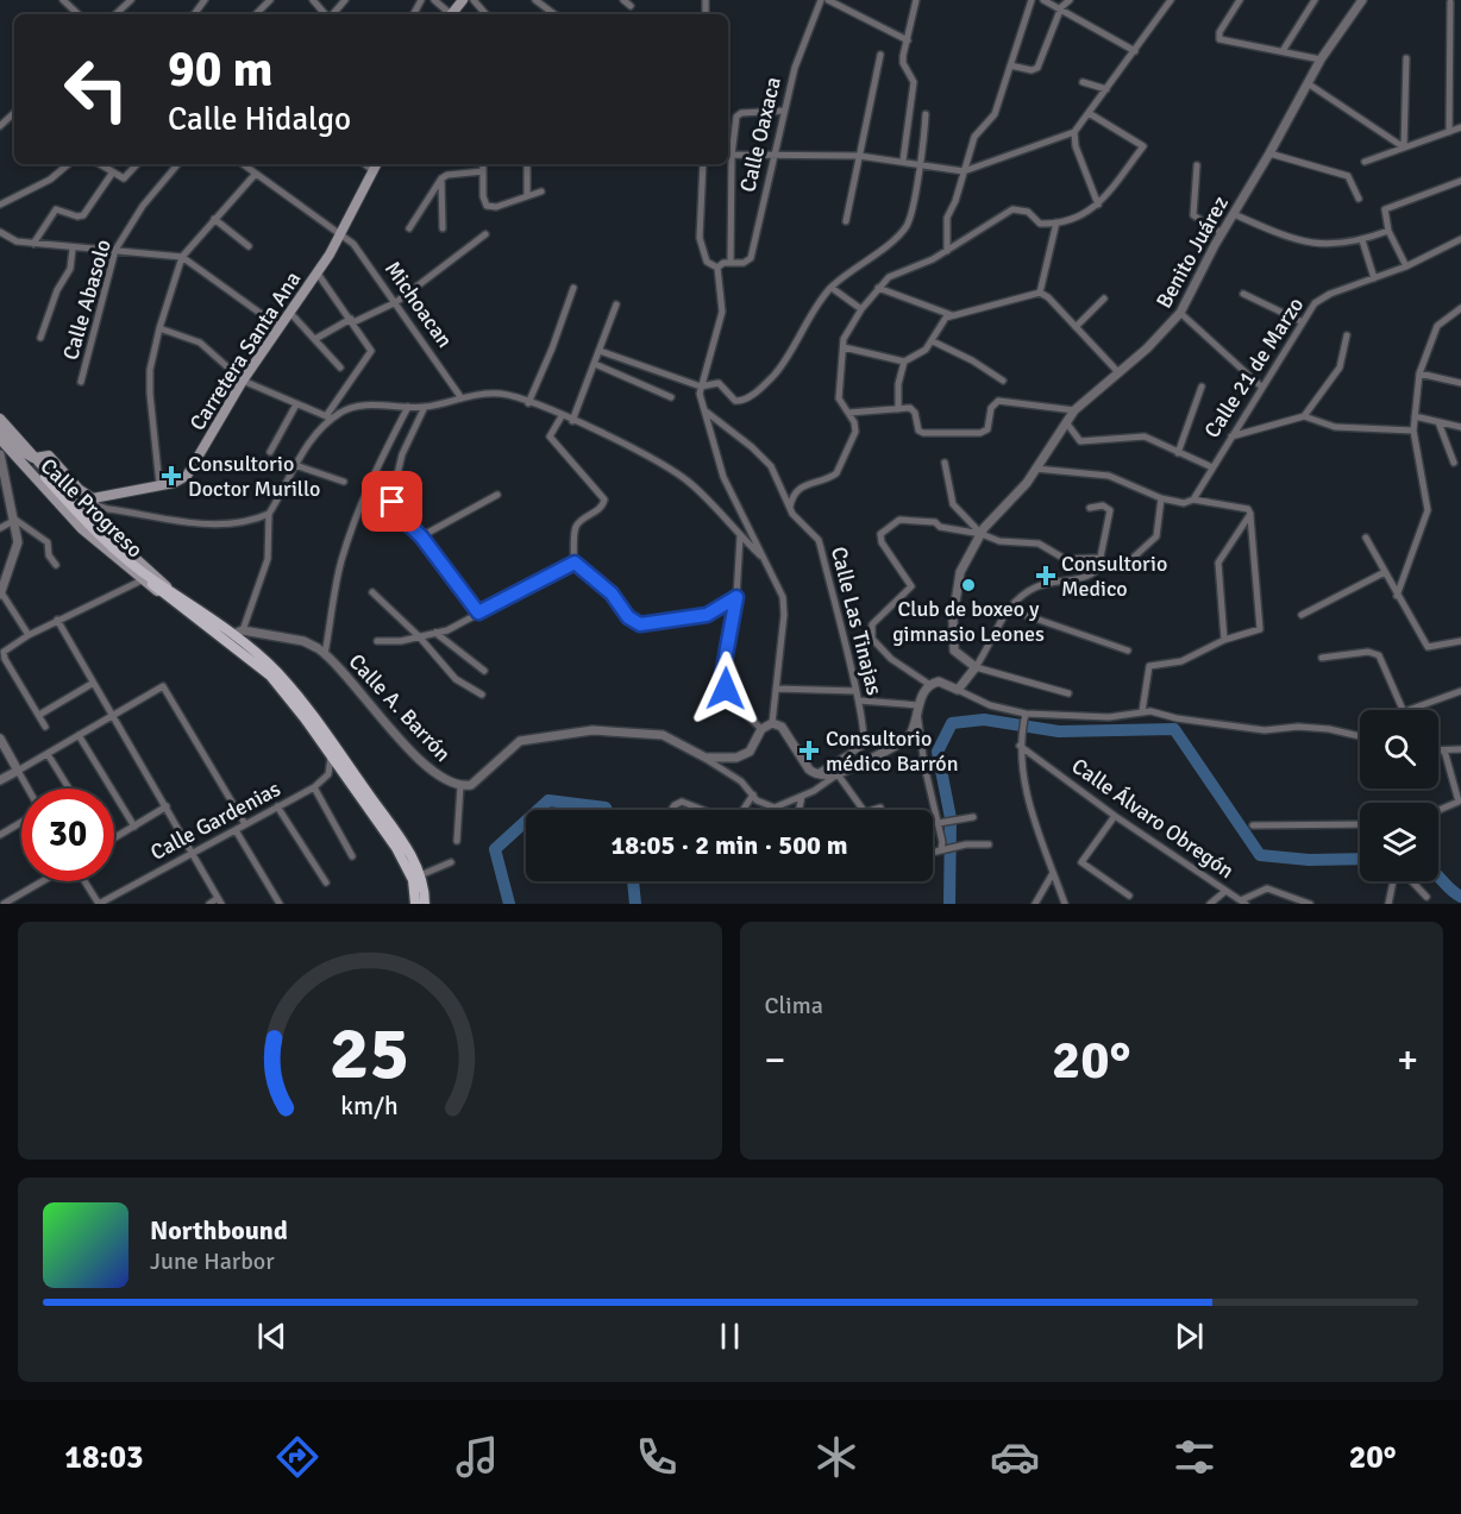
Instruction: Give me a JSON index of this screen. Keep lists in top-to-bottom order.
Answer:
{
  "streets": {
    "main road": ["Carretera Santa Ana", "Calle Progreso"],
    "street": [
      "Calle Oaxaca",
      "Benito Juárez",
      "Calle Abasolo",
      "Michoacan",
      "Calle 21 de Marzo",
      "Calle Las Tinajas",
      "Calle A. Barrón",
      "Calle Álvaro Obregón",
      "Calle Gardenias"
    ]
  },
  "crossings": [
    ["Michoacan", "Carretera Santa Ana"]
  ],
  "places": {
    "health": ["Consultorio Doctor Murillo", "Consultorio Medico", "Consultorio médico Barrón"],
    "other": ["Club de boxeo y gimnasio Leones"]
  },
  "page": {
    "turn": ["90 m", "Calle Hidalgo"],
    "limit": "30",
    "trip": "18:05 · 2 min · 500 m",
    "tile": "Clima",
    "heat": ["−", "20°", "+"],
    "song": ["Northbound", "June Harbor"],
    "tabs": ["18:03", "20°"],
    "gauge": ["25", "km/h"]
  }
}
